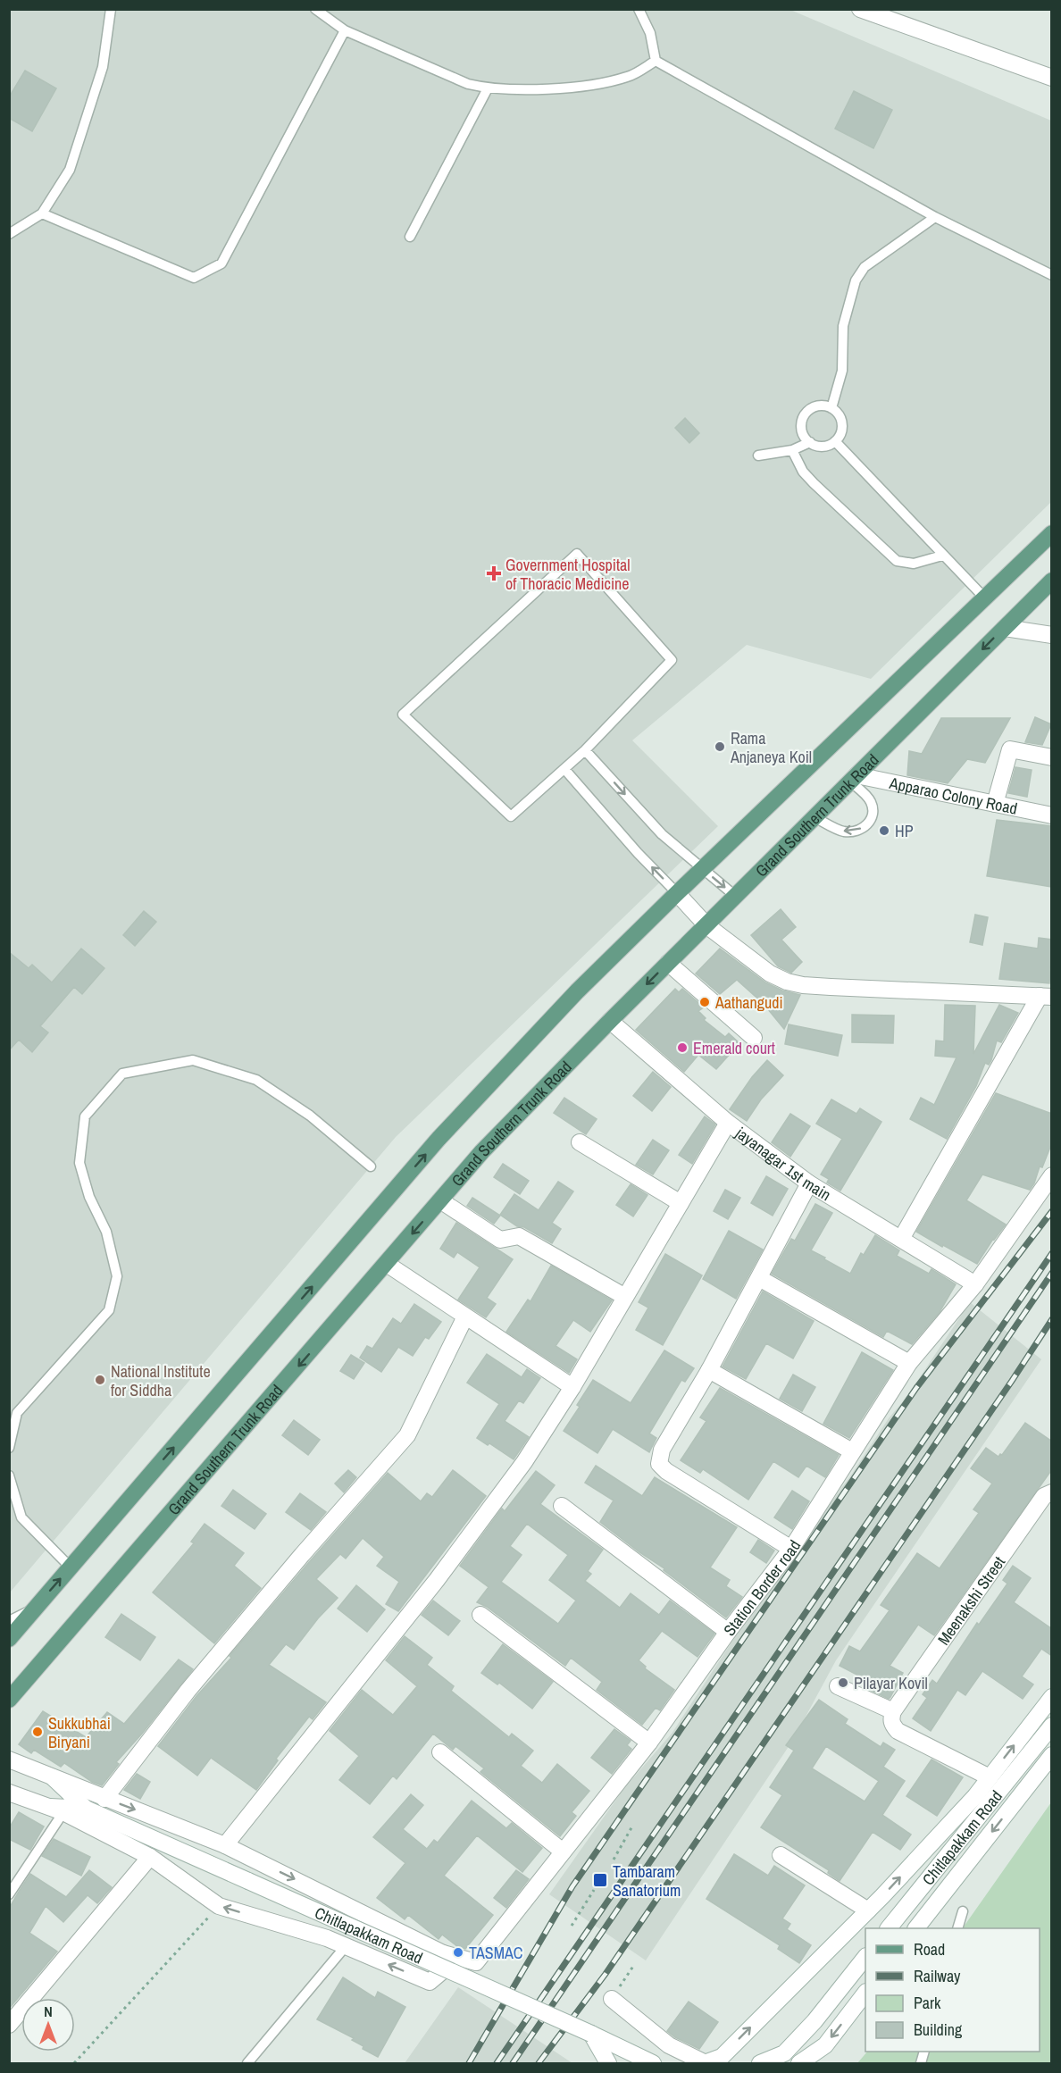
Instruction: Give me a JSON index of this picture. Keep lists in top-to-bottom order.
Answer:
{
  "streets": {
    "main road": ["Grand Southern Trunk Road"],
    "street": [
      "Apparao Colony Road",
      "jayanagar 1st main",
      "Station Border road",
      "Meenakshi Street",
      "Chitlapakkam Road"
    ]
  },
  "crossings": [
    ["Apparao Colony Road", "Grand Southern Trunk Road"],
    ["Grand Southern Trunk Road", "jayanagar 1st main"],
    ["jayanagar 1st main", "Station Border road"]
  ],
  "places": {
    "health": ["Government Hospital of Thoracic Medicine"],
    "other": [
      "Rama Anjaneya Koil",
      "HP",
      "Aathangudi",
      "Emerald court",
      "National Institute for Siddha",
      "Pilayar Kovil",
      "Sukkubhai Biryani",
      "TASMAC"
    ],
    "transit": ["Tambaram Sanatorium"]
  },
  "legend": [
    "Road",
    "Railway",
    "Park",
    "Building"
  ],
  "north": "top"
}
